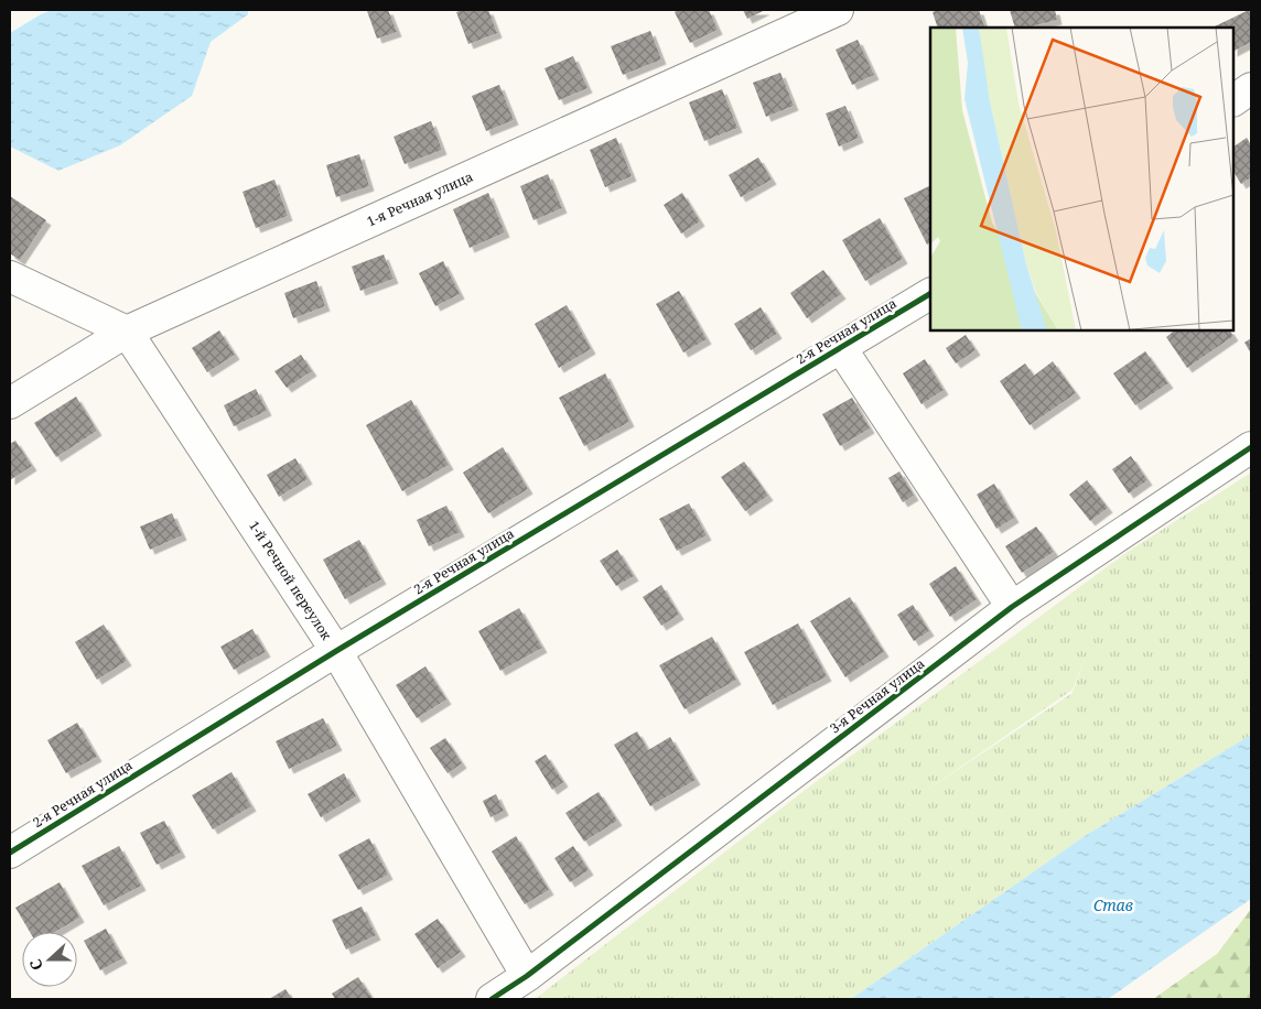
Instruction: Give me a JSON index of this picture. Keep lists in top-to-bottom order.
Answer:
{
  "streets": {
    "street": [
      "1-я Речная улица",
      "2-я Речная улица",
      "1-й Речной переулок",
      "3-я Речная улица"
    ]
  },
  "crossings": [
    ["1-я Речная улица", "1-й Речной переулок"],
    ["2-я Речная улица", "1-й Речной переулок"],
    ["1-й Речной переулок", "3-я Речная улица"]
  ],
  "water": ["Став"],
  "north": "left"
}
